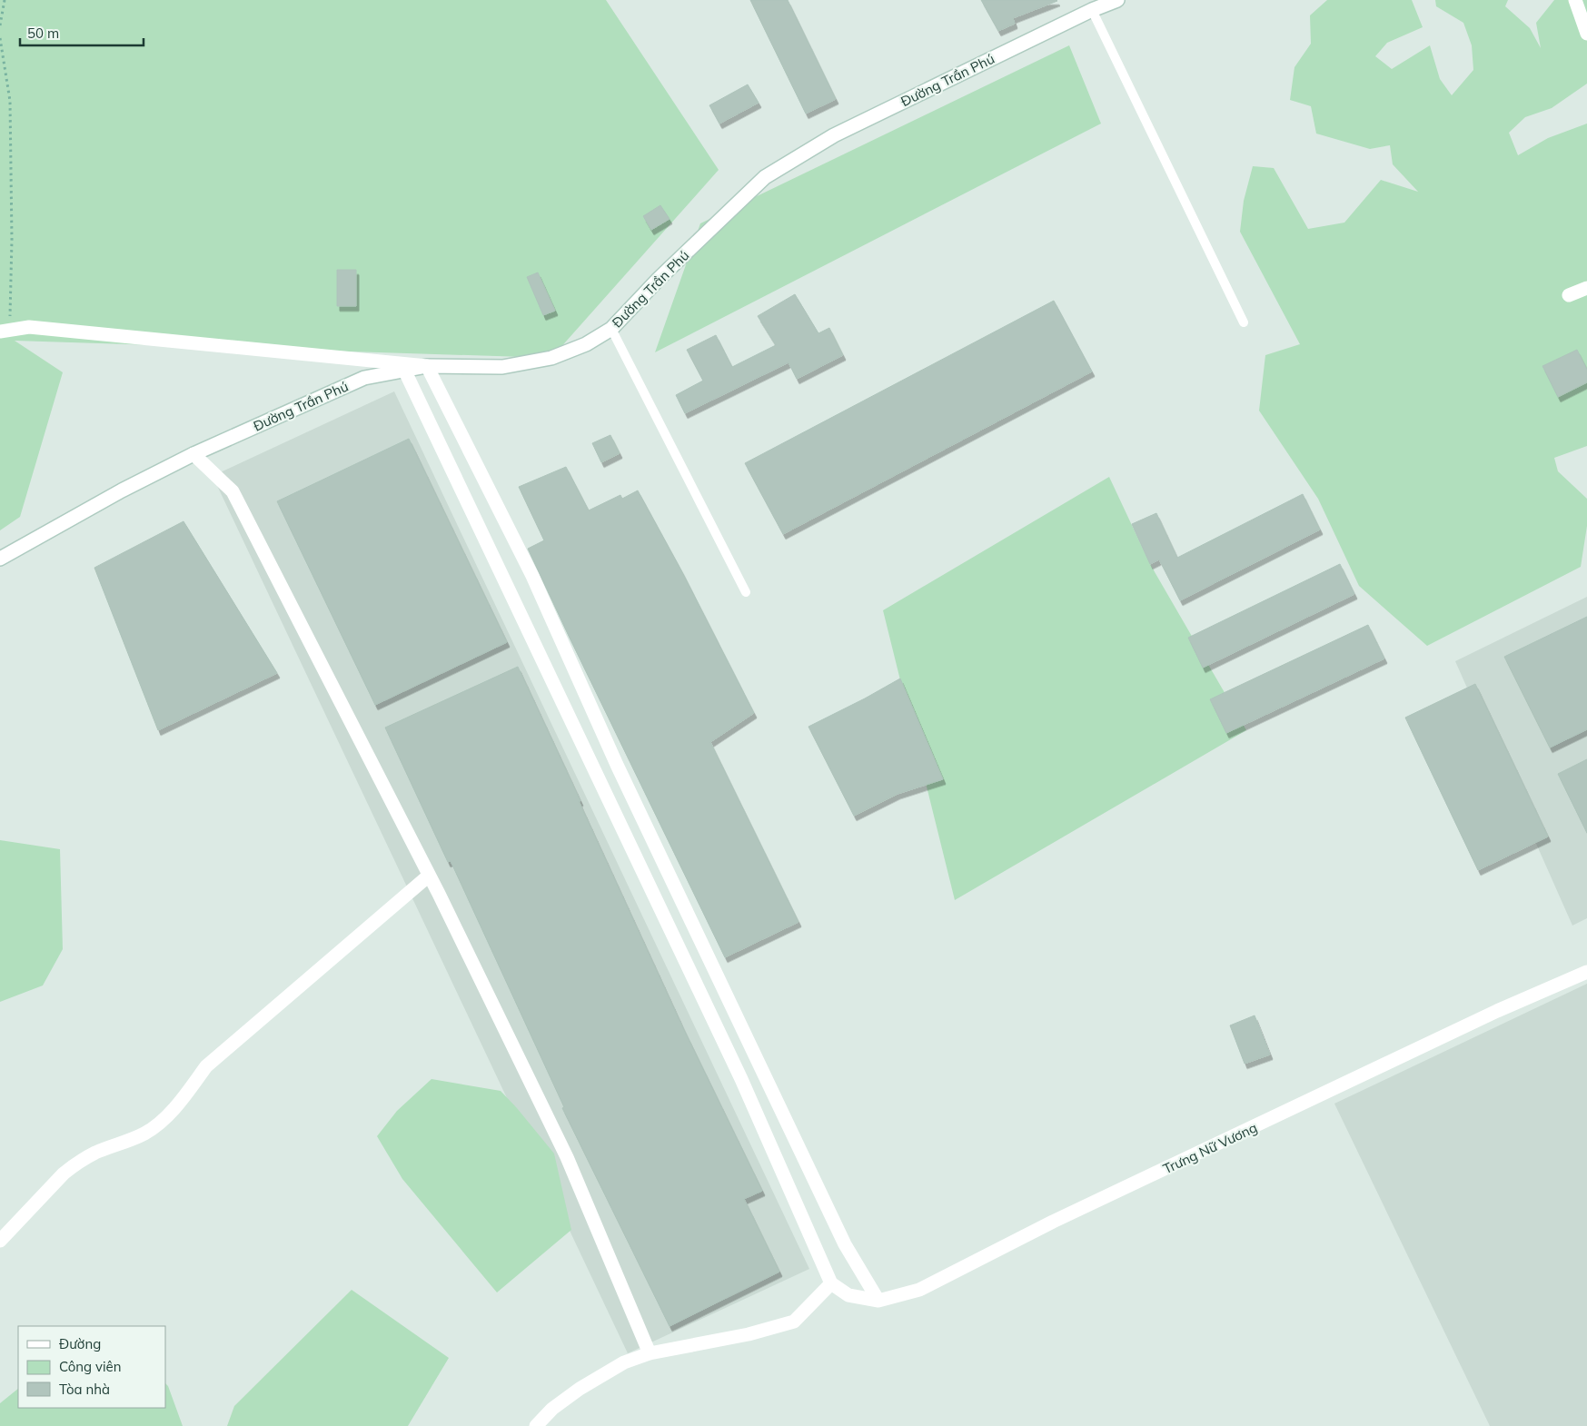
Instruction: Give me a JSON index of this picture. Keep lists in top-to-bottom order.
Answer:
{
  "streets": {
    "street": ["Đường Trần Phú", "Trưng Nữ Vương"]
  },
  "legend": ["Đường", "Công viên", "Tòa nhà"],
  "scale_bar": "50 m"
}
